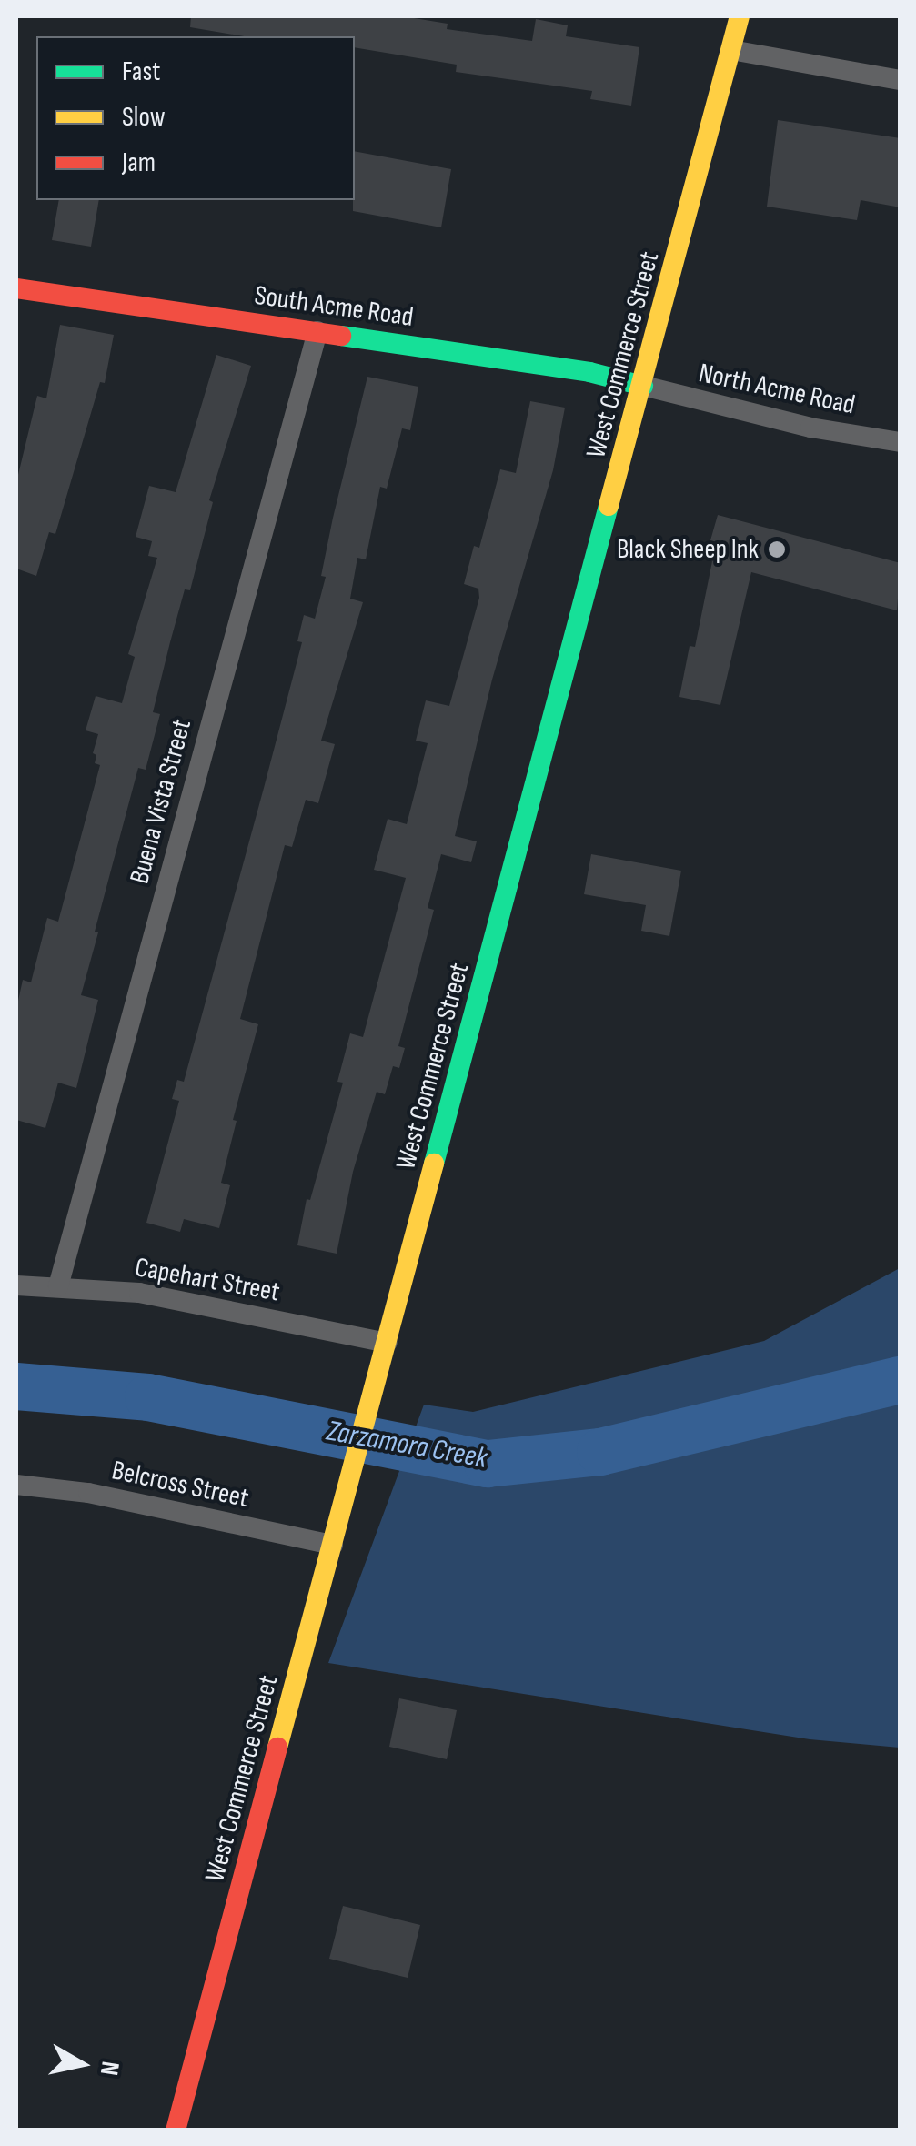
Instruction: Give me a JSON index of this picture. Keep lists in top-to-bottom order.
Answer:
{
  "streets": {
    "main road": ["South Acme Road", "West Commerce Street"],
    "street": [
      "North Acme Road",
      "Buena Vista Street",
      "Capehart Street",
      "Belcross Street"
    ]
  },
  "crossings": [
    ["South Acme Road", "West Commerce Street"],
    ["South Acme Road", "North Acme Road"],
    ["South Acme Road", "Buena Vista Street"],
    ["West Commerce Street", "North Acme Road"],
    ["West Commerce Street", "Capehart Street"],
    ["West Commerce Street", "Belcross Street"],
    ["Buena Vista Street", "Capehart Street"]
  ],
  "water": ["Zarzamora Creek"],
  "places": ["Black Sheep Ink"],
  "legend": ["Fast", "Slow", "Jam"],
  "north": "right"
}
